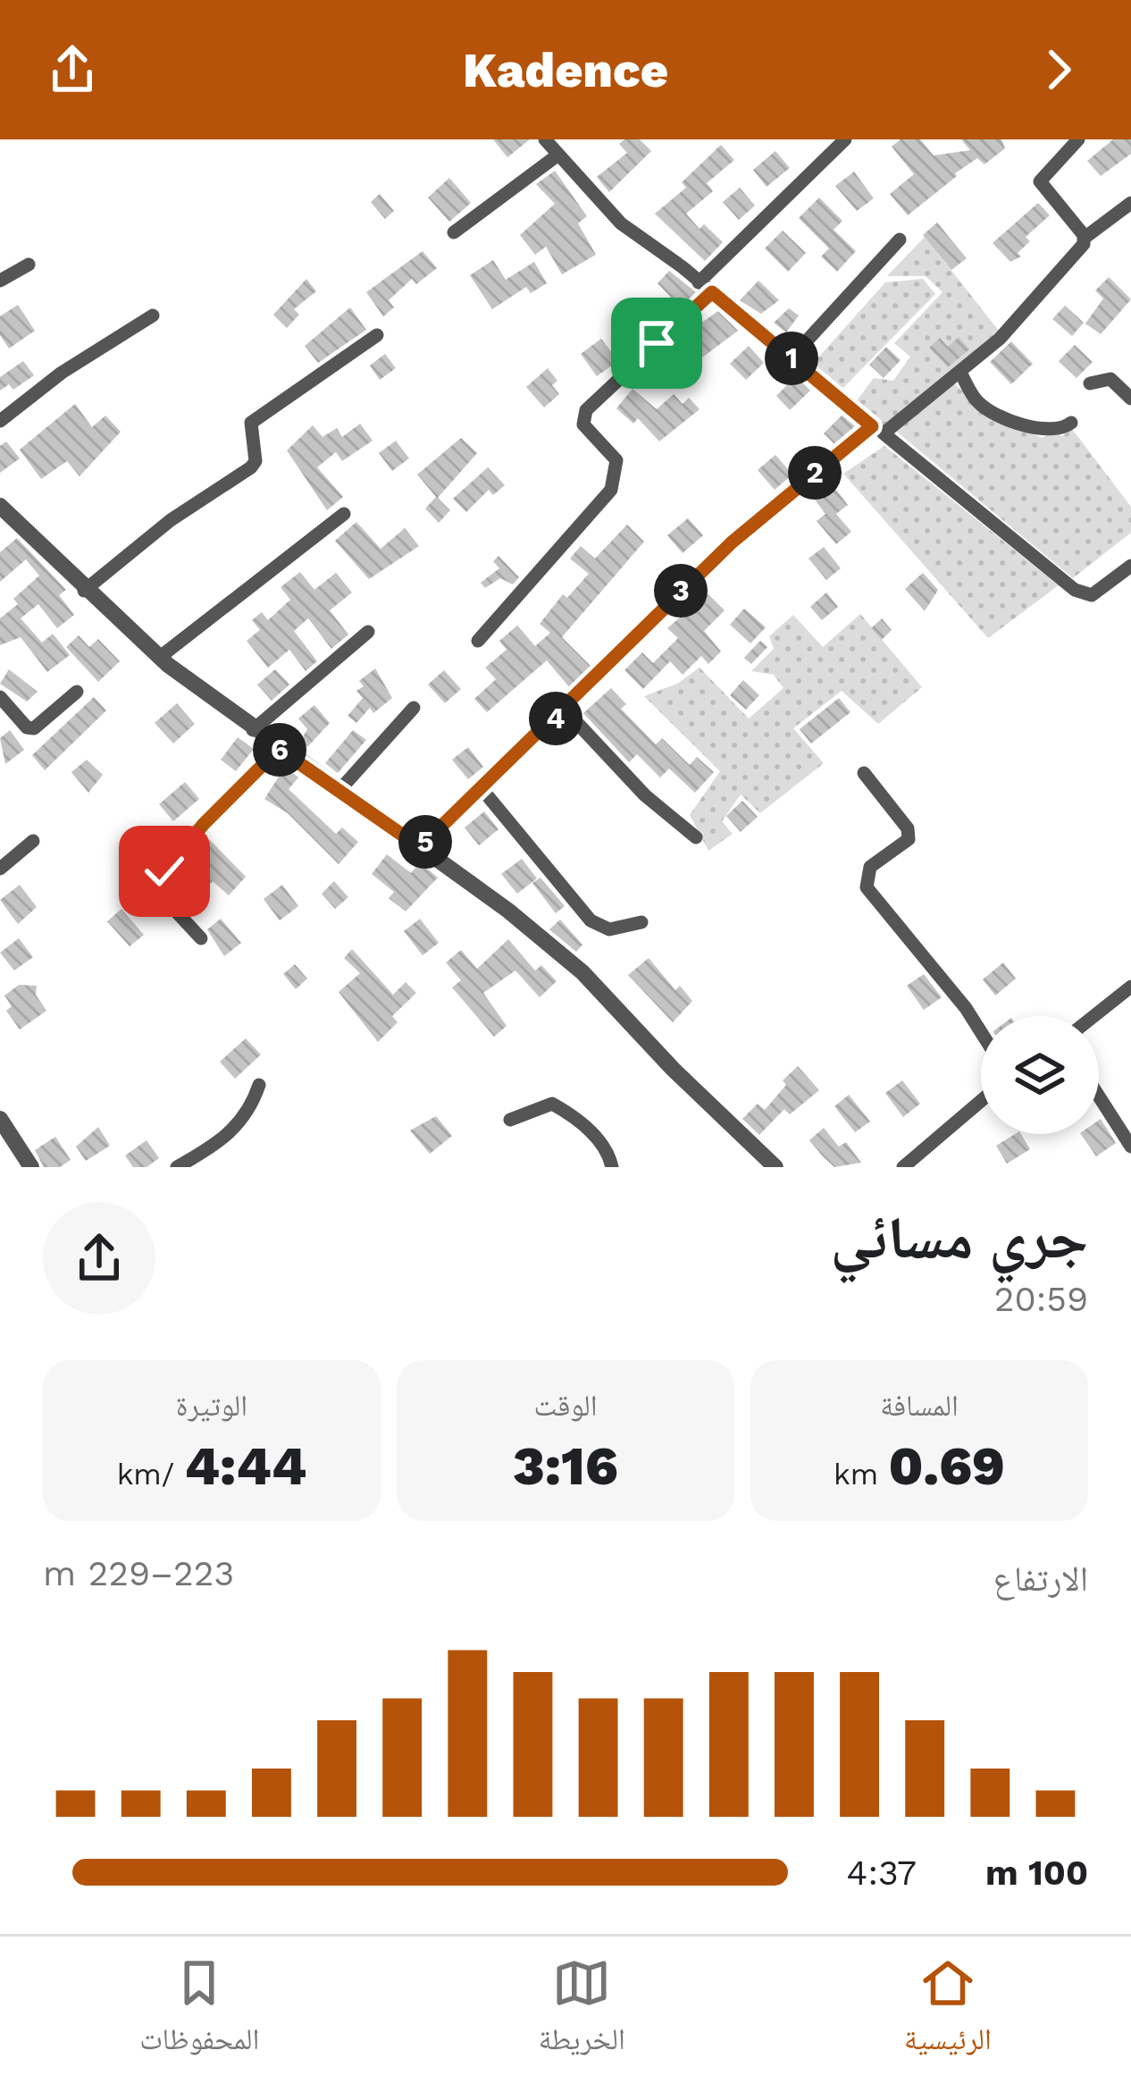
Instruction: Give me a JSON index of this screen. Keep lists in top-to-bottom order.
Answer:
{
  "page": {
    "header": "Kadence",
    "pins": [
      "1",
      "2",
      "3",
      "4",
      "6",
      "5"
    ],
    "heading": ["جري مسائي", "20:59"],
    "stats": [
      ["المسافة", "0.69 km"],
      ["الوقت", "3:16"],
      ["الوتيرة", "4:44 /km"]
    ],
    "chart": ["الارتفاع", "223–229 m"],
    "list": [
      {
        "name": "100 m",
        "note": "4:37"
      }
    ],
    "tabs": ["الرئيسية", "الخريطة", "المحفوظات"]
  }
}
